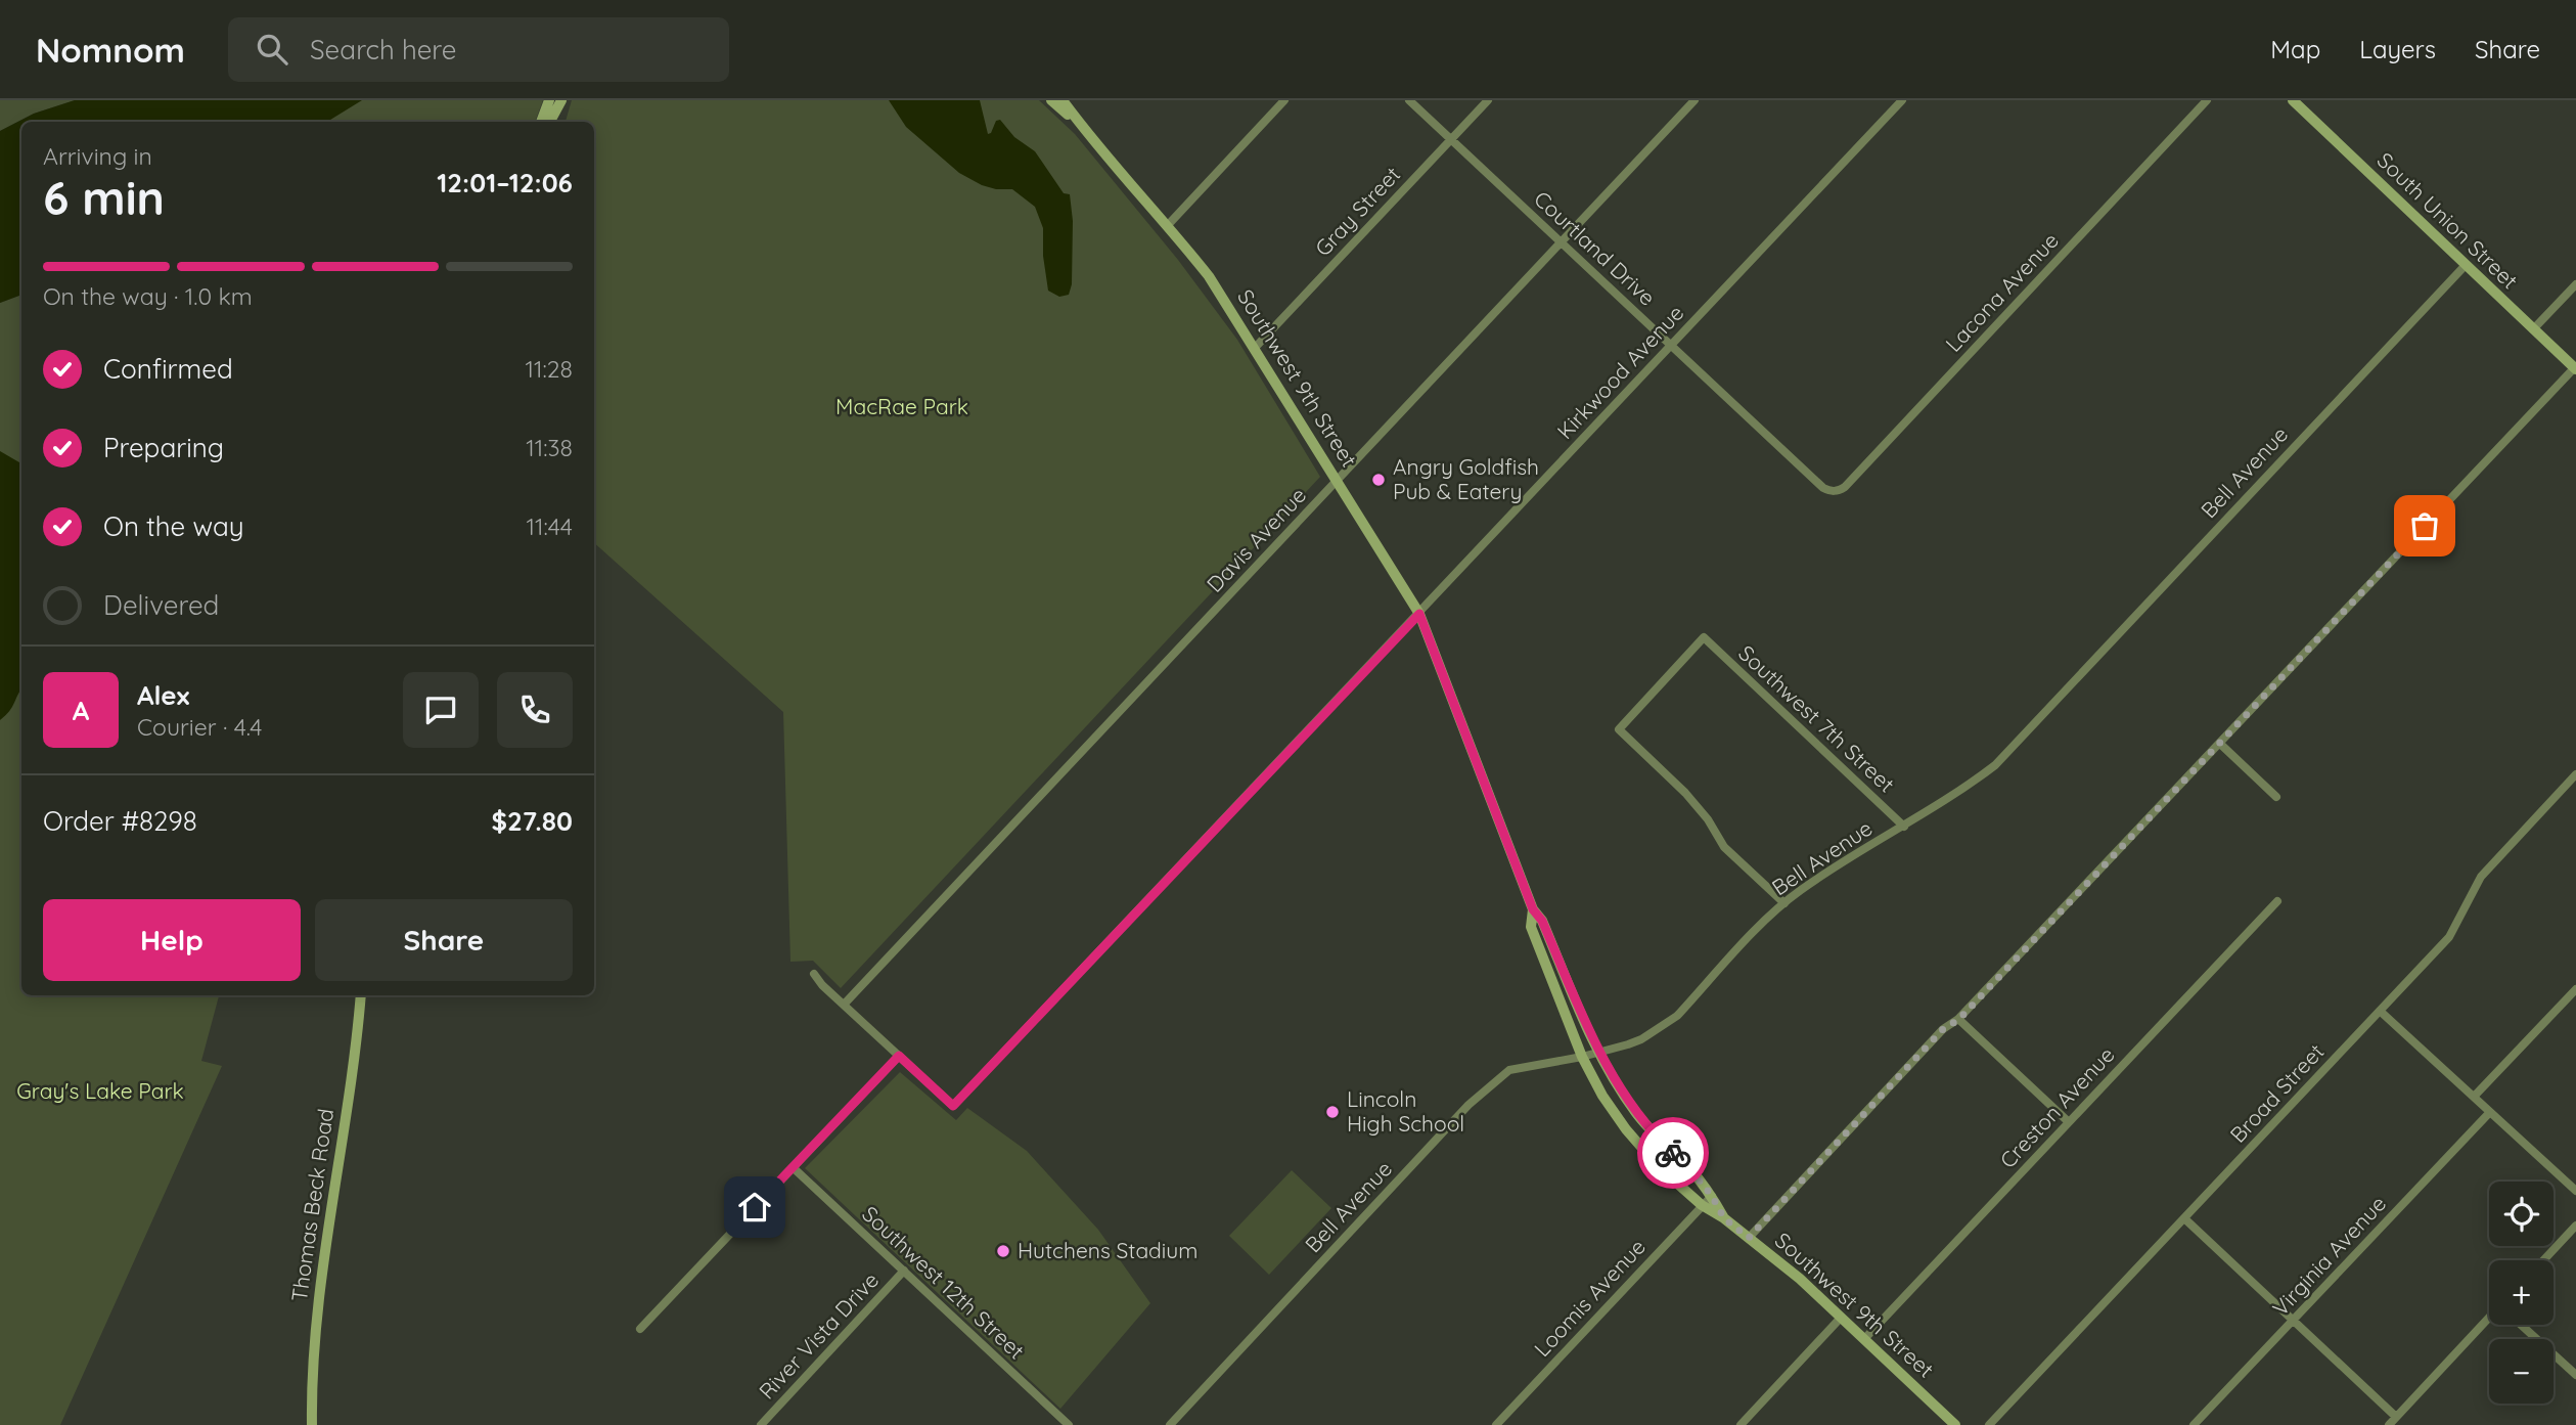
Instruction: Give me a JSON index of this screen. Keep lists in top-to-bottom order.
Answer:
{
  "streets": {
    "main road": ["South Union Street", "Southwest 9th Street", "Thomas Beck Road"],
    "street": [
      "Gray Street",
      "Courtland Drive",
      "Lacona Avenue",
      "Kirkwood Avenue",
      "Bell Avenue",
      "Davis Avenue",
      "Southwest 7th Street",
      "Broad Street",
      "Creston Avenue",
      "Virginia Avenue",
      "Southwest 12th Street",
      "Loomis Avenue",
      "River Vista Drive"
    ]
  },
  "crossings": [
    ["Gray Street", "Courtland Drive"],
    ["Gray Street", "Southwest 9th Street"],
    ["South Union Street", "Bell Avenue"],
    ["Courtland Drive", "Lacona Avenue"],
    ["Courtland Drive", "Kirkwood Avenue"],
    ["Courtland Drive", "Davis Avenue"],
    ["Kirkwood Avenue", "Southwest 9th Street"],
    ["Southwest 9th Street", "Bell Avenue"],
    ["Southwest 9th Street", "Davis Avenue"],
    ["Southwest 9th Street", "Creston Avenue"],
    ["Southwest 9th Street", "Loomis Avenue"],
    ["Bell Avenue", "Southwest 7th Street"],
    ["Southwest 12th Street", "River Vista Drive"]
  ],
  "parks": ["MacRae Park", "Gray's Lake Park"],
  "places": ["Angry Goldfish Pub & Eatery", "Lincoln High School", "Hutchens Stadium"],
  "page": {
    "header": "Nomnom",
    "search": "Search here",
    "nav": ["Map", "Layers", "Share"],
    "heading": ["6 min", "Arriving in", "12:01–12:06"],
    "panel": [
      "Alex",
      "Courier · 4.4",
      "Order #8298",
      "$27.80"
    ],
    "bar": "On the way · 1.0 km",
    "list": [
      ["Confirmed", "11:28"],
      ["Preparing", "11:38"],
      ["On the way", "11:44"],
      "Delivered"
    ],
    "round": "A",
    "buttons": ["Help", "Share"],
    "map_buttons": ["+", "−"]
  }
}
